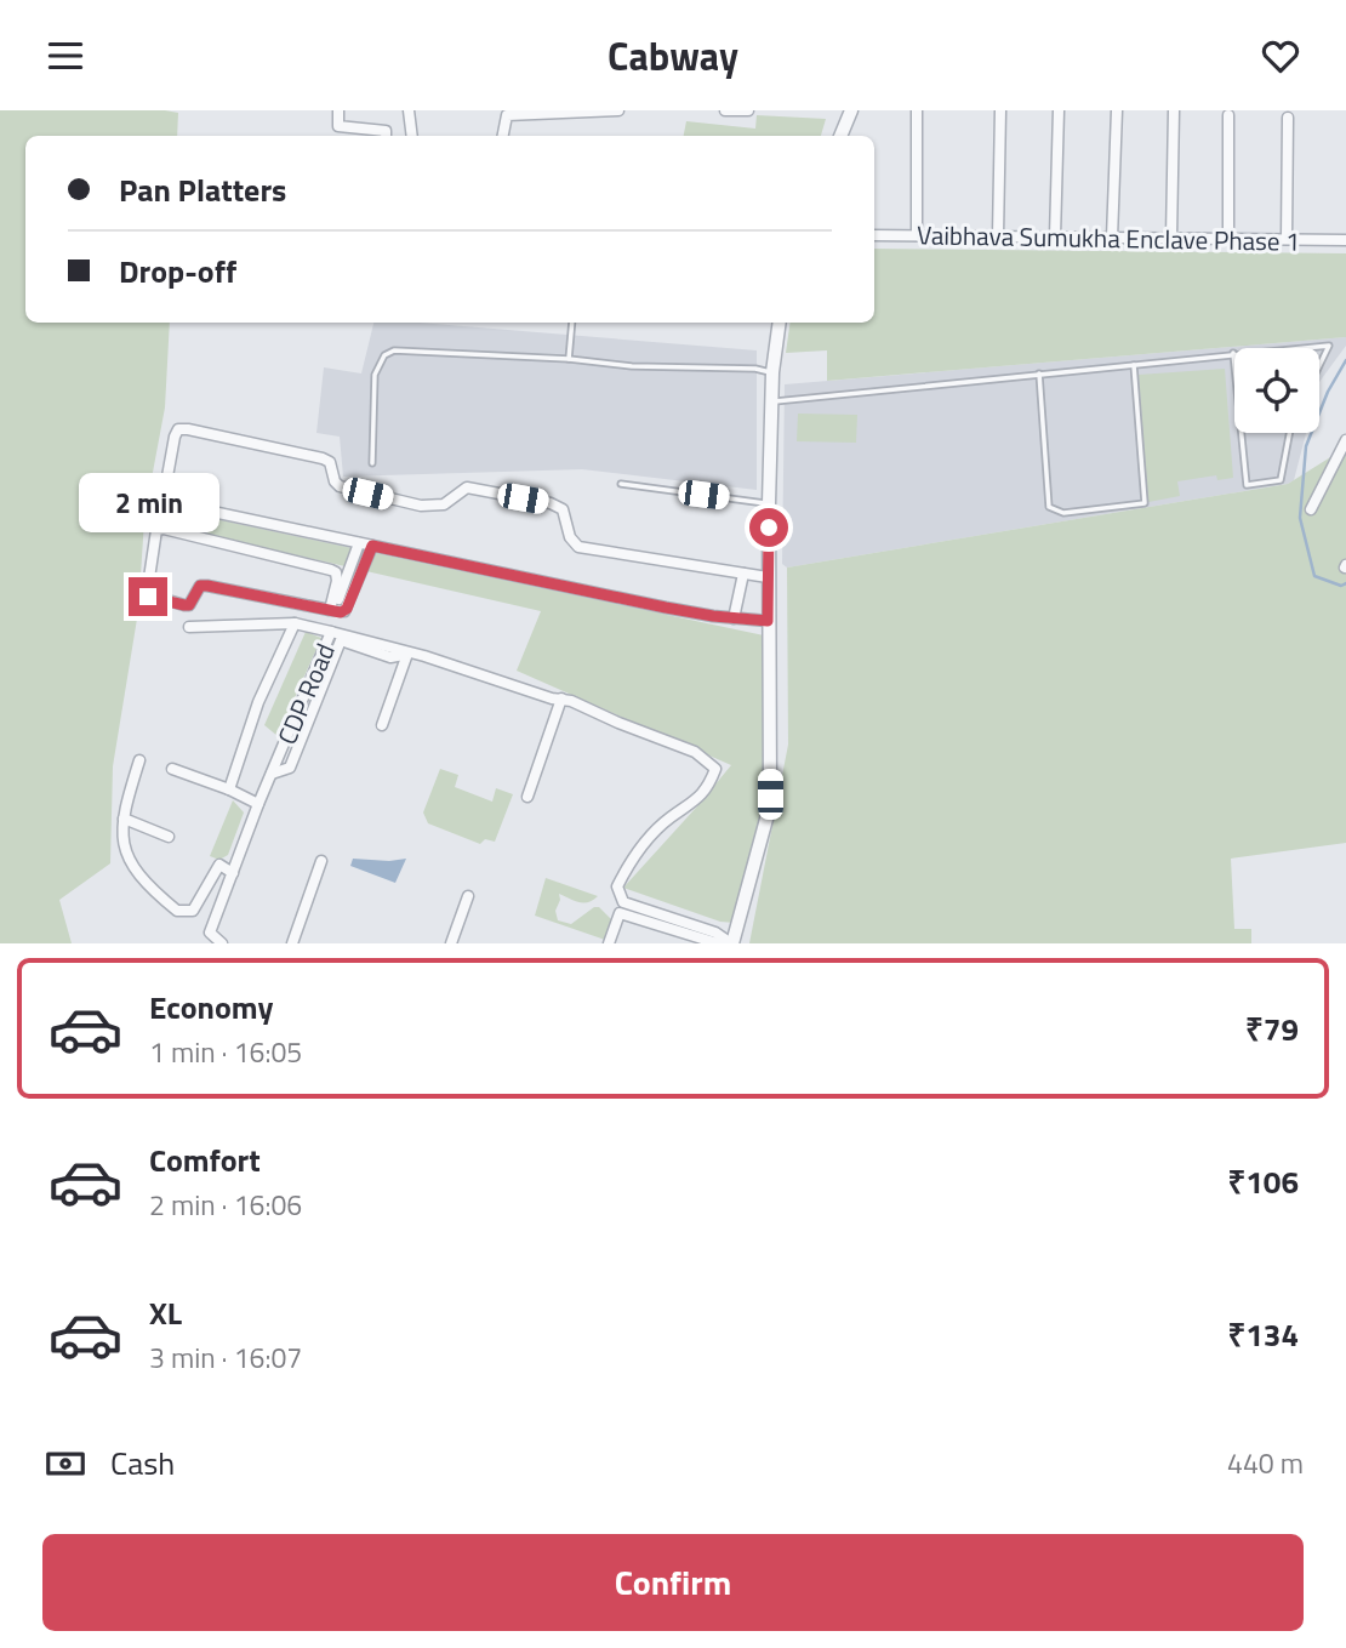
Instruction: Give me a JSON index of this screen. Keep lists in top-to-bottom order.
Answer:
{
  "streets": {
    "street": ["Vaibhava Sumukha Enclave Phase 1", "CDP Road"]
  },
  "page": {
    "header": "Cabway",
    "banner": ["Pan Platters", "Drop-off"],
    "bubble": "2 min",
    "list": [
      {
        "name": "Economy",
        "note": "1 min · 16:05",
        "value": "₹79"
      },
      {
        "name": "Comfort",
        "note": "2 min · 16:06",
        "value": "₹106"
      },
      {
        "name": "XL",
        "note": "3 min · 16:07",
        "value": "₹134"
      }
    ],
    "pay": ["Cash", "440 m"],
    "buttons": "Confirm"
  }
}
